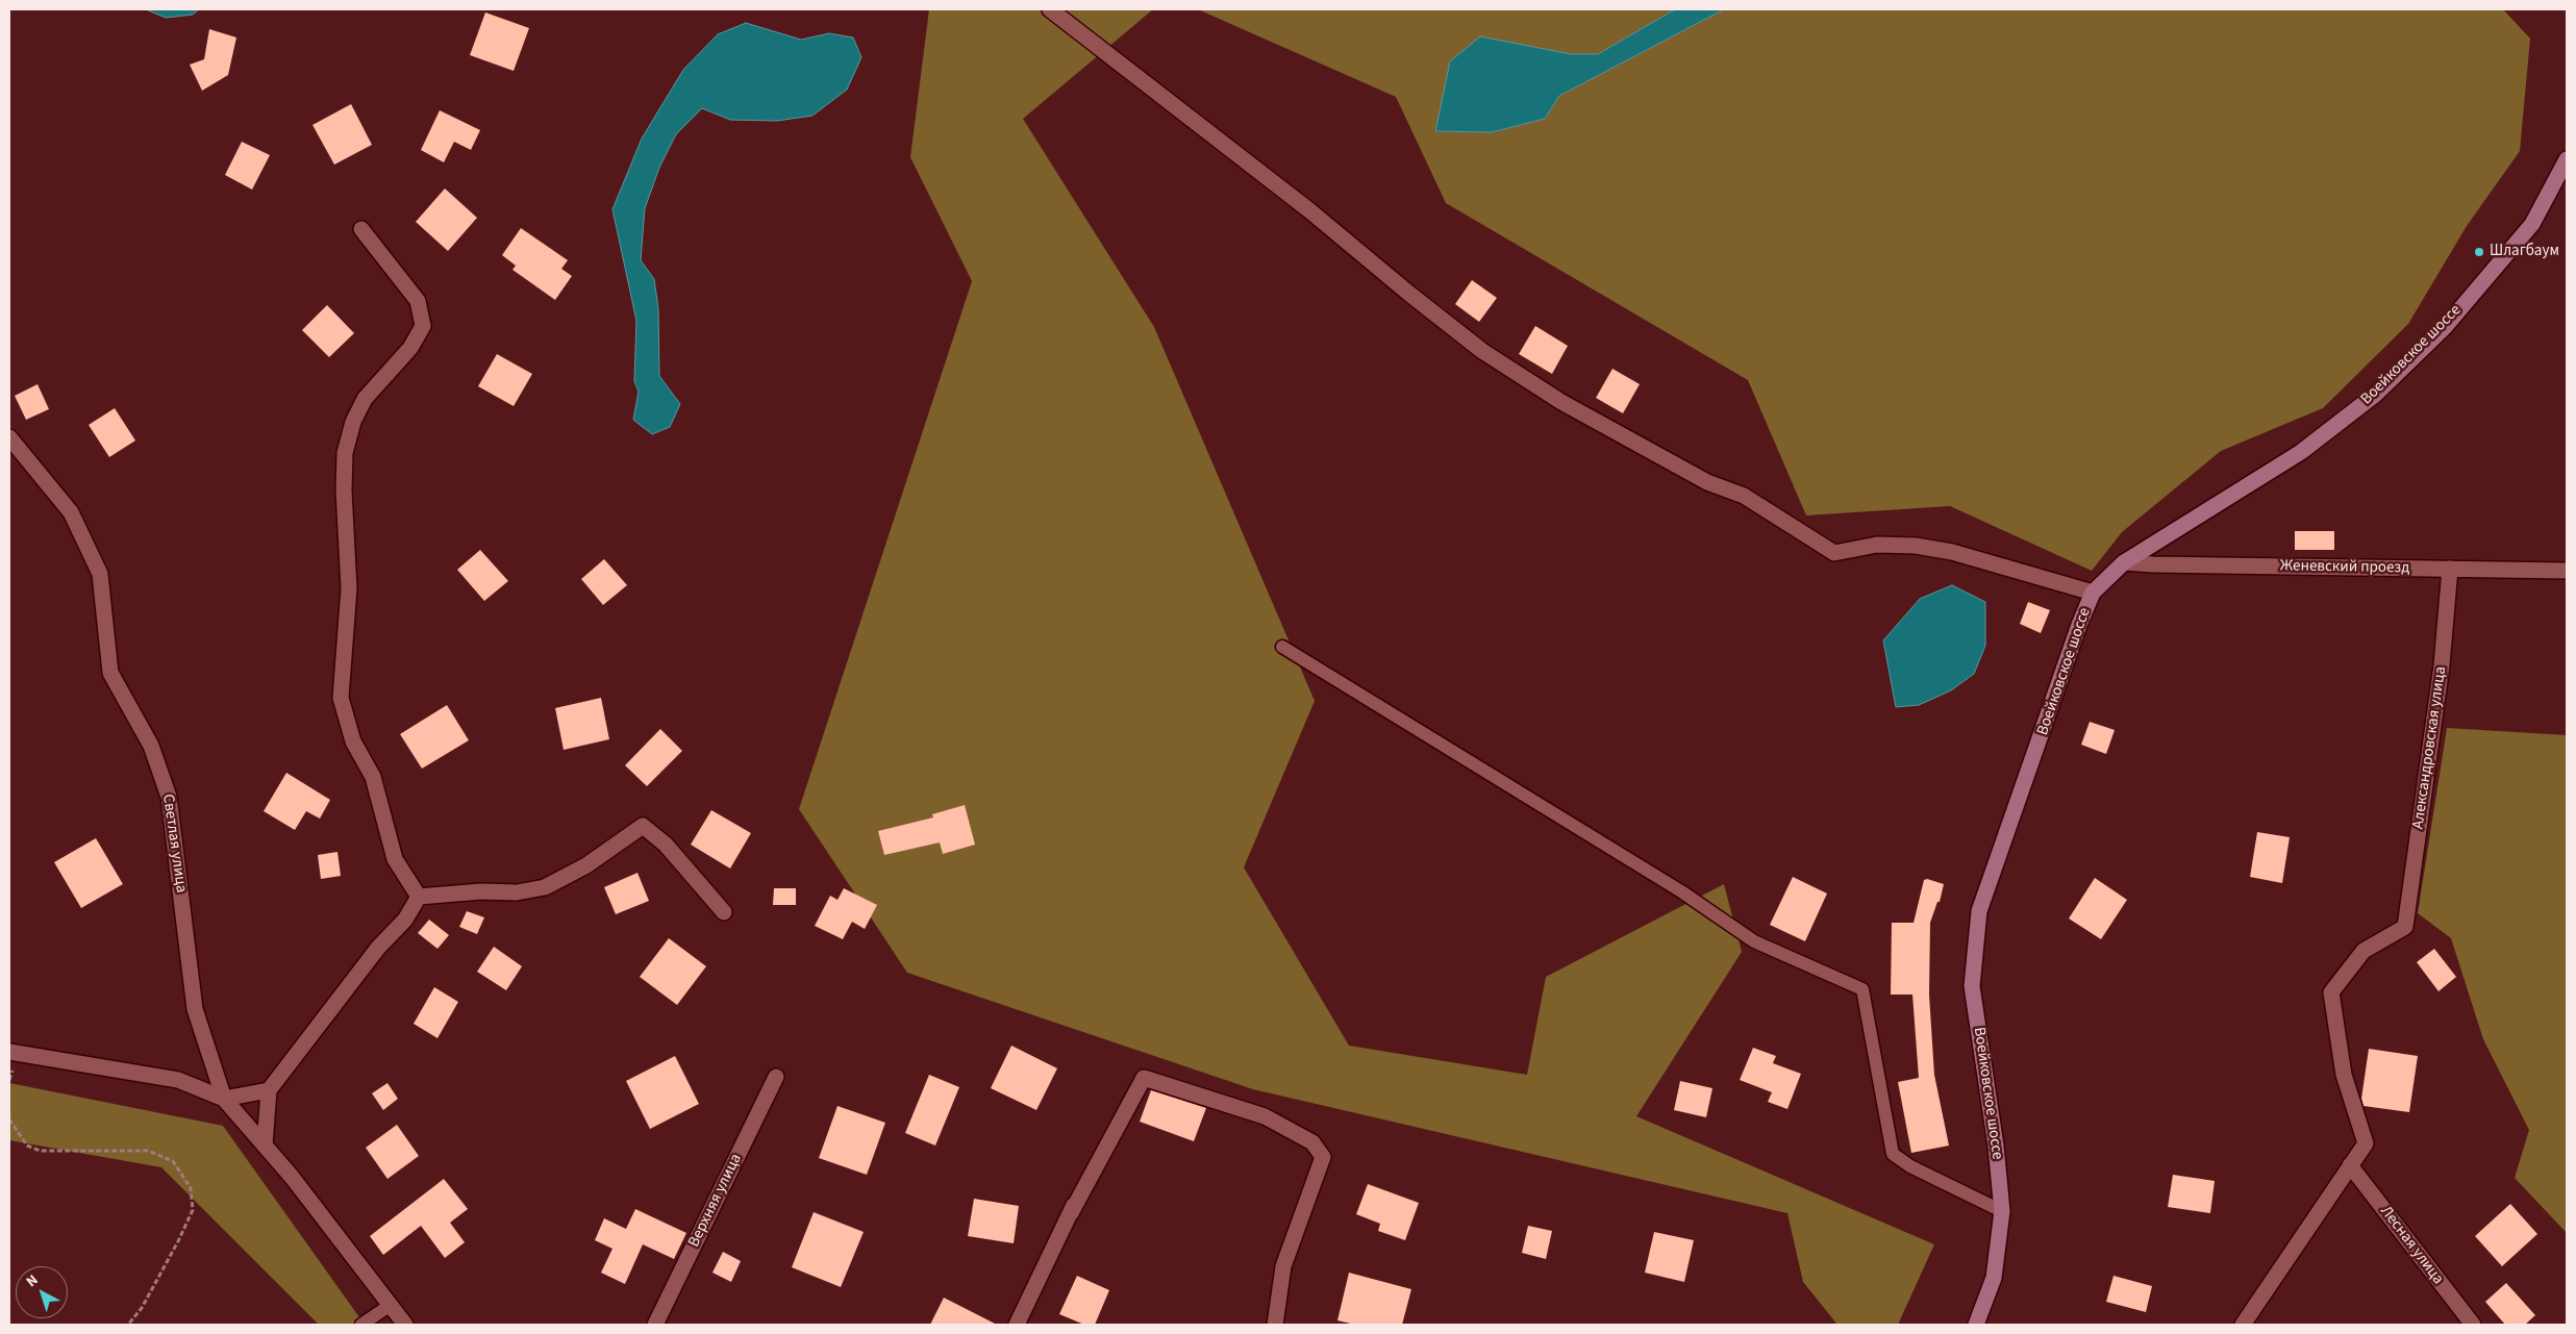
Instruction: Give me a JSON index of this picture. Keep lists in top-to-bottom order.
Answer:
{
  "streets": {
    "street": [
      "Воейковское шоссе",
      "Женевский проезд",
      "Александровская улица",
      "Светлая улица",
      "Верхняя улица",
      "Лесная улица"
    ]
  },
  "crossings": [
    ["Воейковское шоссе", "Женевский проезд"],
    ["Женевский проезд", "Александровская улица"],
    ["Александровская улица", "Лесная улица"]
  ],
  "places": ["Шлагбаум"],
  "north": "top left"
}
